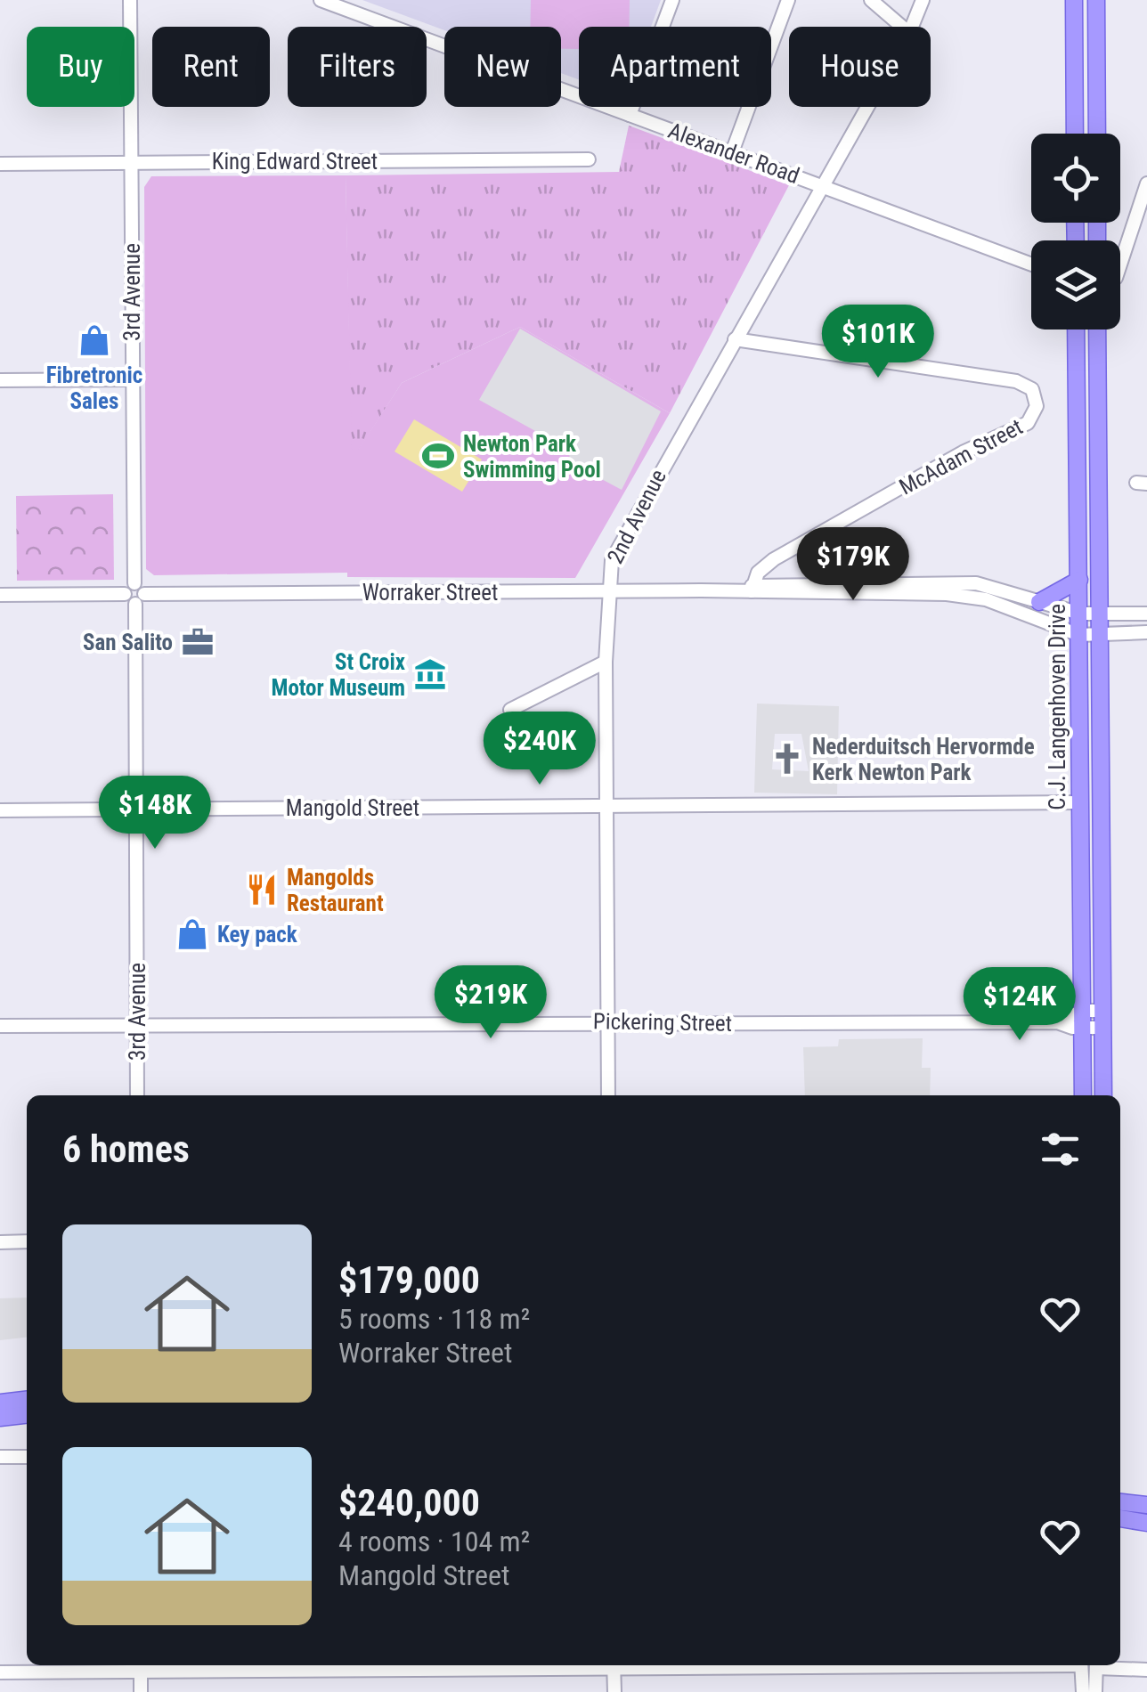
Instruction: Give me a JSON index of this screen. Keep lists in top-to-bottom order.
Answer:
{
  "streets": {
    "main road": ["C.J. Langenhoven Drive"],
    "street": [
      "Alexander Road",
      "King Edward Street",
      "3rd Avenue",
      "McAdam Street",
      "2nd Avenue",
      "Worraker Street",
      "Mangold Street",
      "Pickering Street"
    ]
  },
  "crossings": [
    ["Alexander Road", "2nd Avenue"],
    ["King Edward Street", "3rd Avenue"],
    ["3rd Avenue", "Worraker Street"],
    ["3rd Avenue", "Mangold Street"],
    ["3rd Avenue", "Pickering Street"],
    ["McAdam Street", "2nd Avenue"],
    ["McAdam Street", "Worraker Street"],
    ["2nd Avenue", "Worraker Street"],
    ["2nd Avenue", "Mangold Street"],
    ["2nd Avenue", "Pickering Street"],
    ["Worraker Street", "C.J. Langenhoven Drive"],
    ["C.J. Langenhoven Drive", "Mangold Street"],
    ["C.J. Langenhoven Drive", "Pickering Street"]
  ],
  "places": {
    "shop": ["Fibretronic Sales", "Key pack"],
    "sports": ["Newton Park Swimming Pool"],
    "office": ["San Salito"],
    "museum": ["St Croix Motor Museum"],
    "church": ["Nederduitsch Hervormde Kerk Newton Park"],
    "restaurant": ["Mangolds Restaurant"]
  },
  "page": {
    "chip": [
      "Buy",
      "Rent",
      "Filters",
      "New",
      "Apartment",
      "House"
    ],
    "price": [
      "$101K",
      "$179K",
      "$240K",
      "$148K",
      "$219K",
      "$124K"
    ],
    "heading": "6 homes",
    "list": [
      {
        "name": "$179,000",
        "note": "5 rooms · 118 m² · Worraker Street"
      },
      {
        "name": "$240,000",
        "note": "4 rooms · 104 m² · Mangold Street"
      }
    ]
  }
}
